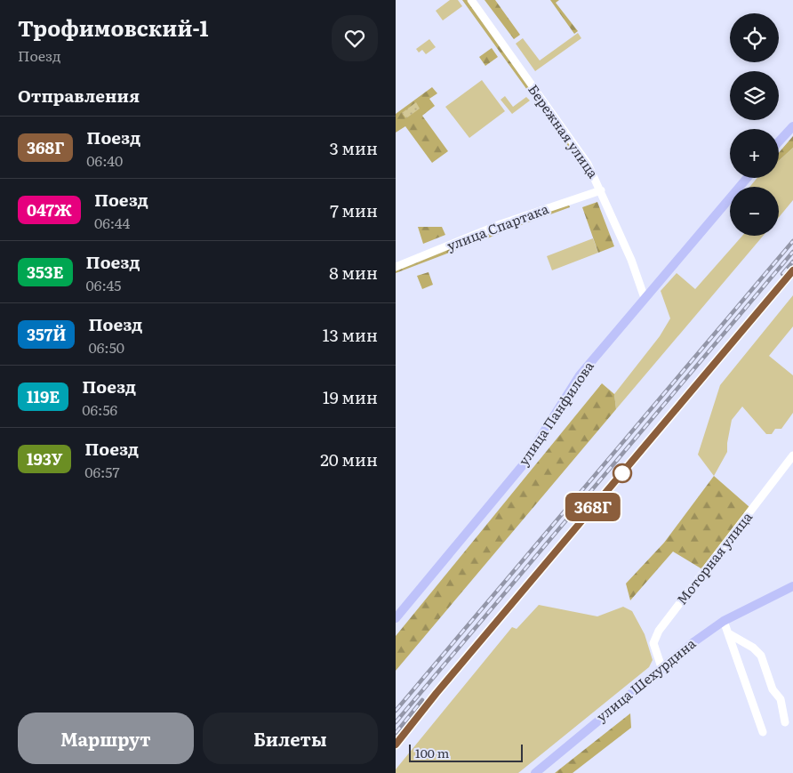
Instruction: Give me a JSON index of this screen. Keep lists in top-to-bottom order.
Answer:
{
  "streets": {
    "main road": ["улица Панфилова", "улица Шехурдина"],
    "street": ["Бережная улица", "улица Спартака", "Моторная улица"]
  },
  "crossings": [
    ["Бережная улица", "улица Спартака"],
    ["Бережная улица", "улица Панфилова"],
    ["Моторная улица", "улица Шехурдина"]
  ],
  "scale_bar": "100 m",
  "page": {
    "heading": [
      ["Трофимовский-1", "Поезд"],
      "Отправления"
    ],
    "on_map": "368Г",
    "map_buttons": ["+", "−"],
    "list": [
      {
        "mark": "368Г",
        "name": "Поезд",
        "note": "06:40",
        "value": "3 мин"
      },
      {
        "mark": "047Ж",
        "name": "Поезд",
        "note": "06:44",
        "value": "7 мин"
      },
      {
        "mark": "353Е",
        "name": "Поезд",
        "note": "06:45",
        "value": "8 мин"
      },
      {
        "mark": "357Й",
        "name": "Поезд",
        "note": "06:50",
        "value": "13 мин"
      },
      {
        "mark": "119Е",
        "name": "Поезд",
        "note": "06:56",
        "value": "19 мин"
      },
      {
        "mark": "193У",
        "name": "Поезд",
        "note": "06:57",
        "value": "20 мин"
      }
    ],
    "buttons": ["Маршрут", "Билеты"],
    "scale": "100 m"
  }
}
